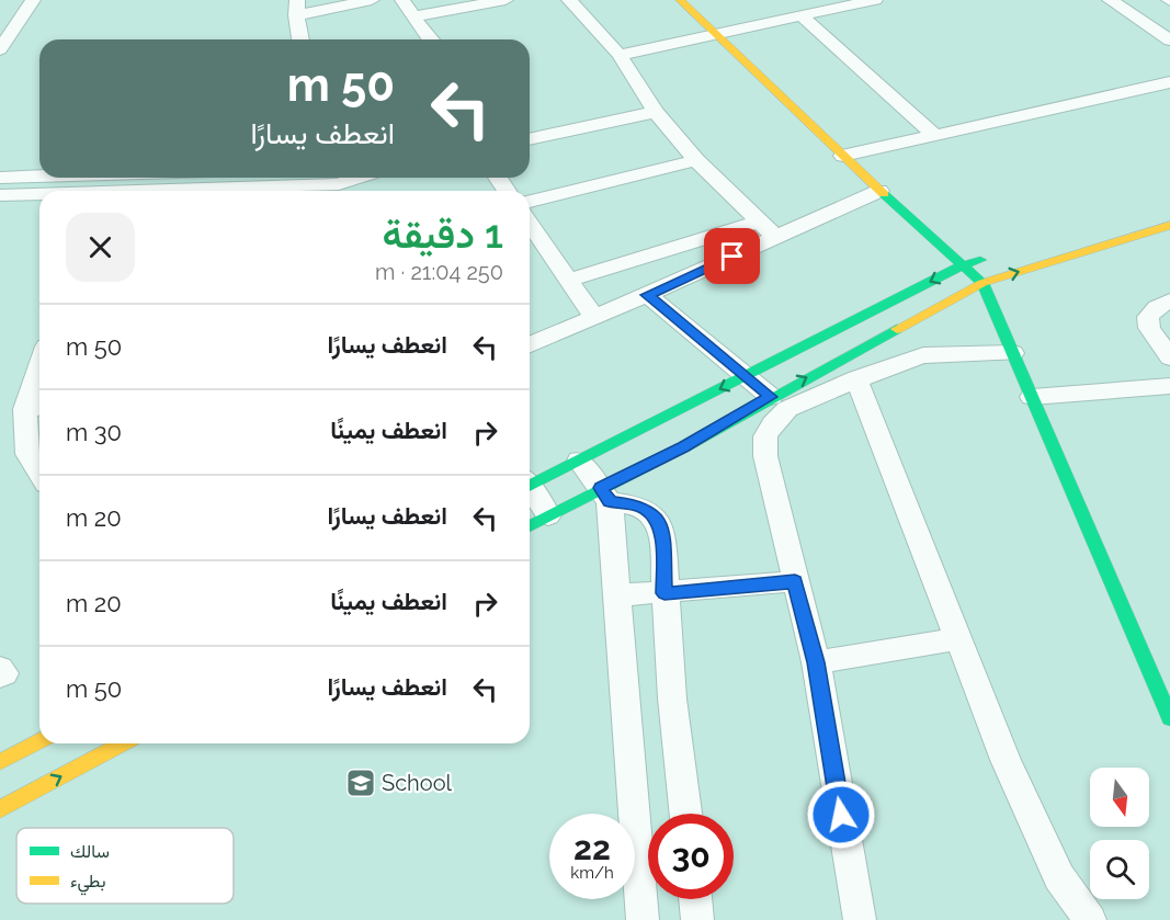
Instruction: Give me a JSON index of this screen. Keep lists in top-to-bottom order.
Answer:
{
  "places": {
    "school or university": ["School"]
  },
  "legend": ["سالك", "بطيء"],
  "north": "bottom",
  "page": {
    "turn": ["50 m", "انعطف يسارًا"],
    "heading": ["1 دقيقة", "250 m · 21:04"],
    "list": [
      {
        "name": "انعطف يسارًا",
        "value": "50 m"
      },
      {
        "name": "انعطف يمينًا",
        "value": "30 m"
      },
      {
        "name": "انعطف يسارًا",
        "value": "20 m"
      },
      {
        "name": "انعطف يمينًا",
        "value": "20 m"
      },
      {
        "name": "انعطف يسارًا",
        "value": "50 m"
      }
    ],
    "speed": "22 km/h",
    "limit": "30"
  }
}
